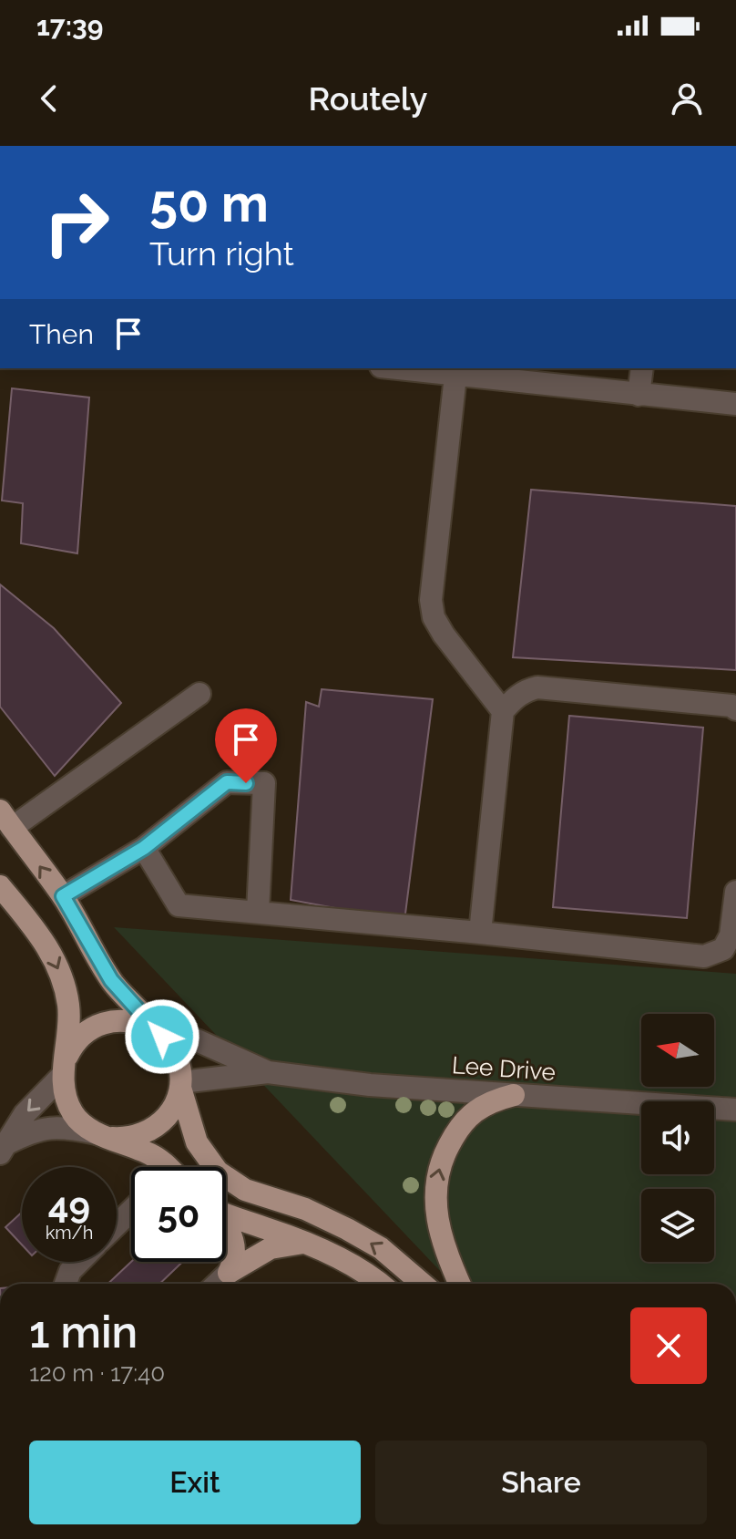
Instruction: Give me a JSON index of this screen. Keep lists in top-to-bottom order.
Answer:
{
  "streets": {
    "street": ["Lee Drive"]
  },
  "north": "left",
  "page": {
    "status": "17:39",
    "header": "Routely",
    "turn": ["50 m", "Turn right"],
    "then": "Then",
    "speed": "49 km/h",
    "limit": "50",
    "heading": ["1 min", "120 m · 17:40"],
    "buttons": ["Exit", "Share"]
  }
}
